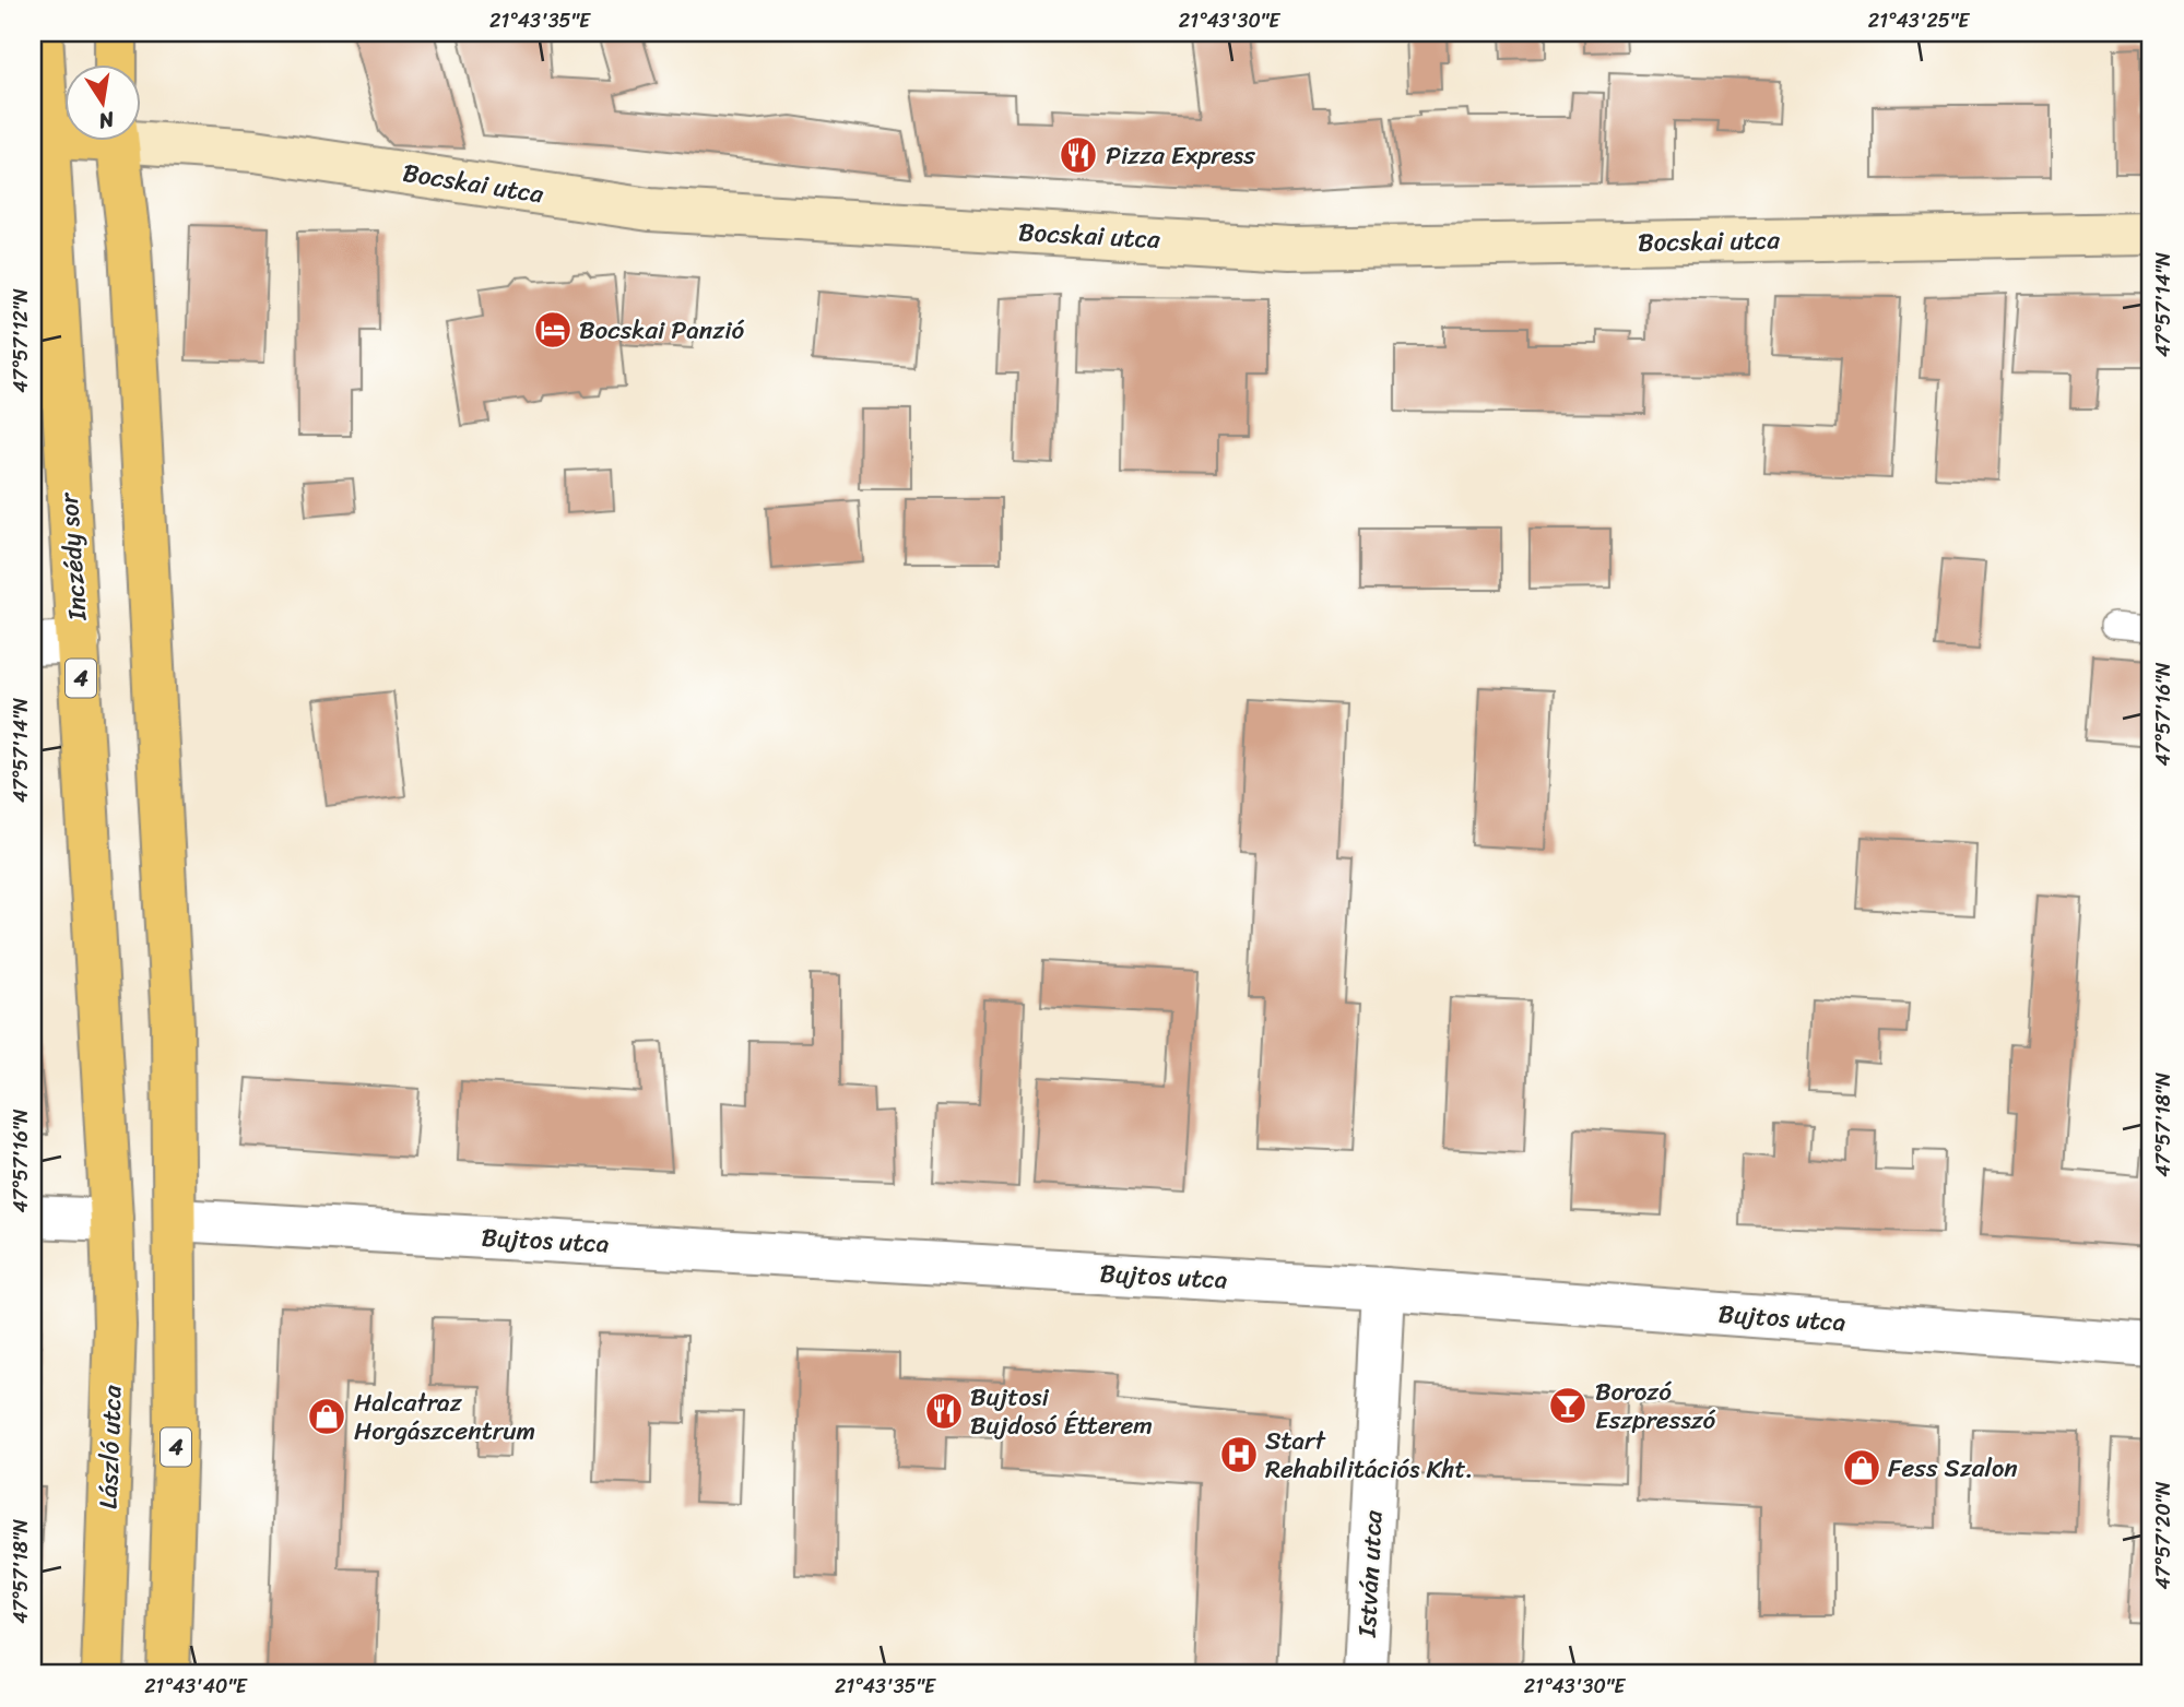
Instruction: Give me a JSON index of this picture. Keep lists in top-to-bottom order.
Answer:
{
  "streets": {
    "main road": [
      "Bocskai utca",
      "Inczédy sor",
      "4",
      "László utca"
    ],
    "street": ["Bujtos utca", "István utca"]
  },
  "crossings": [
    ["Bocskai utca", "Inczédy sor"],
    ["Inczédy sor", "László utca"],
    ["4", "Bujtos utca"],
    ["Bujtos utca", "István utca"]
  ],
  "places": {
    "restaurant": ["Pizza Express", "Bujtosi Bujdosó Étterem"],
    "hotel": ["Bocskai Panzió"],
    "bar": ["Borozó Eszpresszó"],
    "shop": ["Halcatraz Horgászcentrum", "Fess Szalon"],
    "hospital": ["Start Rehabilitációs Kht."]
  },
  "north": "bottom",
  "coordinates": [
    "21°43'35\"E",
    "21°43'30\"E",
    "21°43'25\"E",
    "47°57'14\"N",
    "47°57'12\"N",
    "47°57'16\"N",
    "47°57'18\"N",
    "47°57'20\"N",
    "21°43'40\"E"
  ]
}
